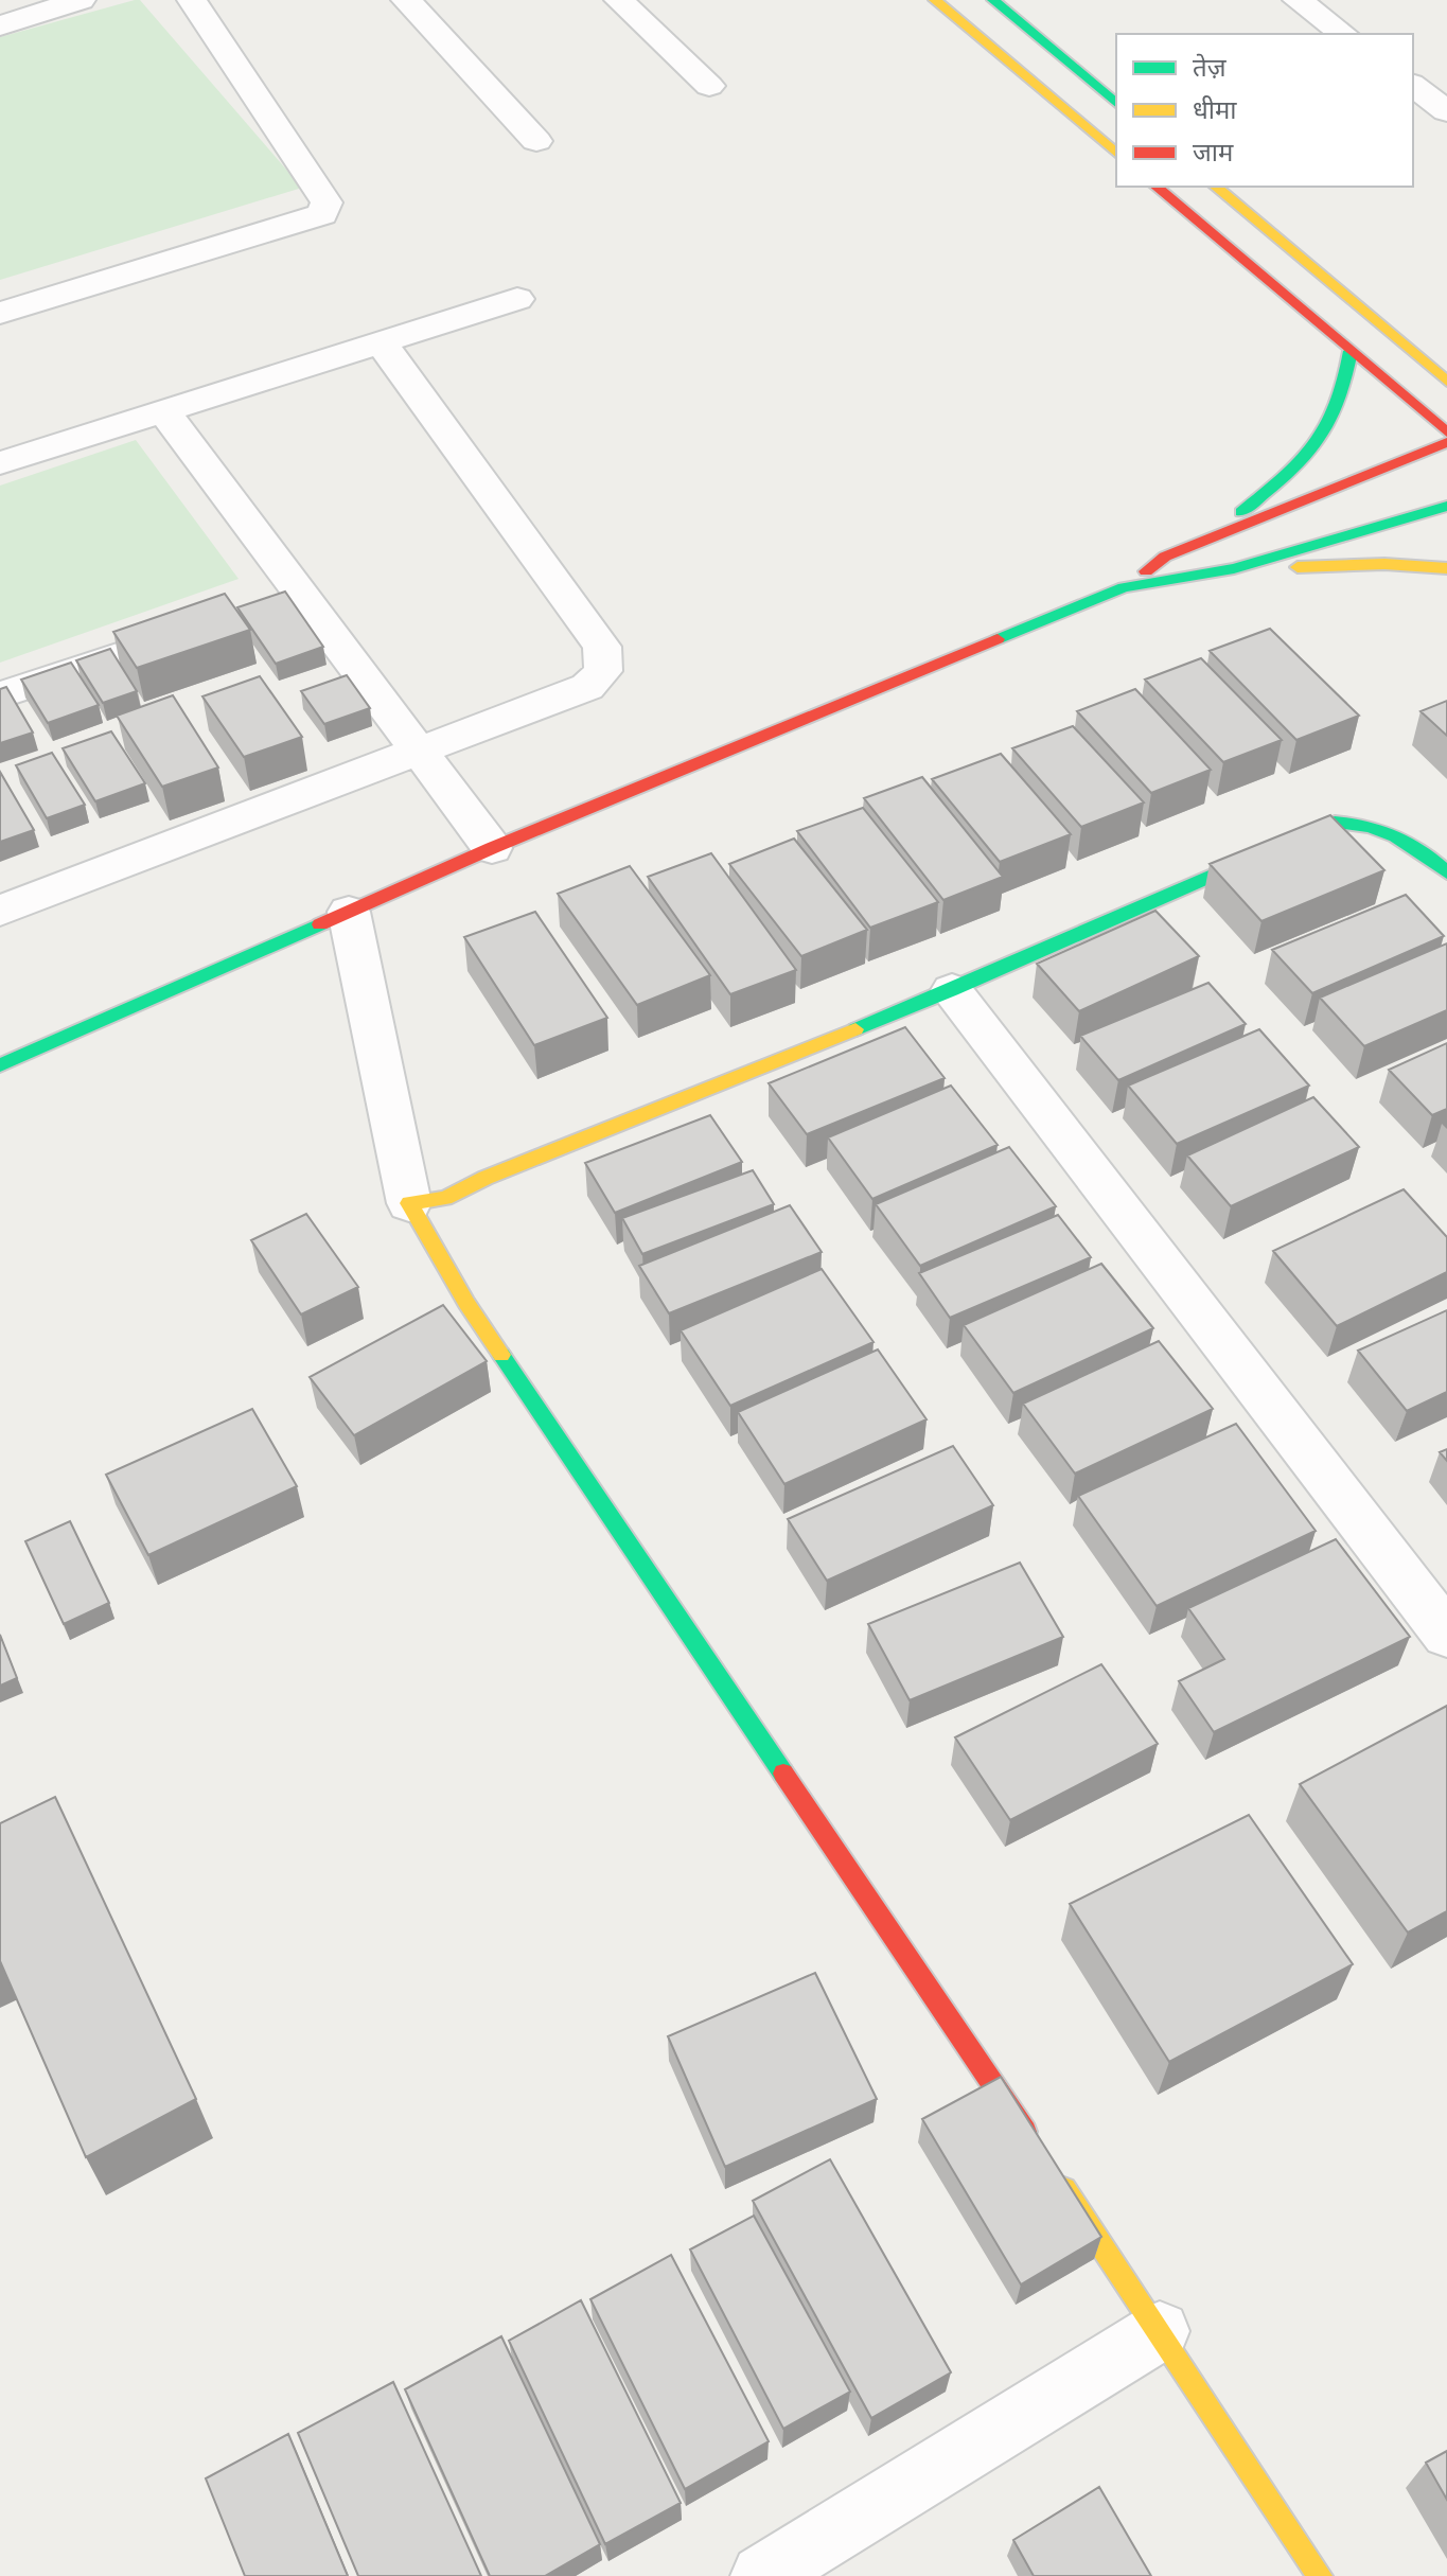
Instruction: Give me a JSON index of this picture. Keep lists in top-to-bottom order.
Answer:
{
  "legend": ["तेज़", "धीमा", "जाम"]
}
